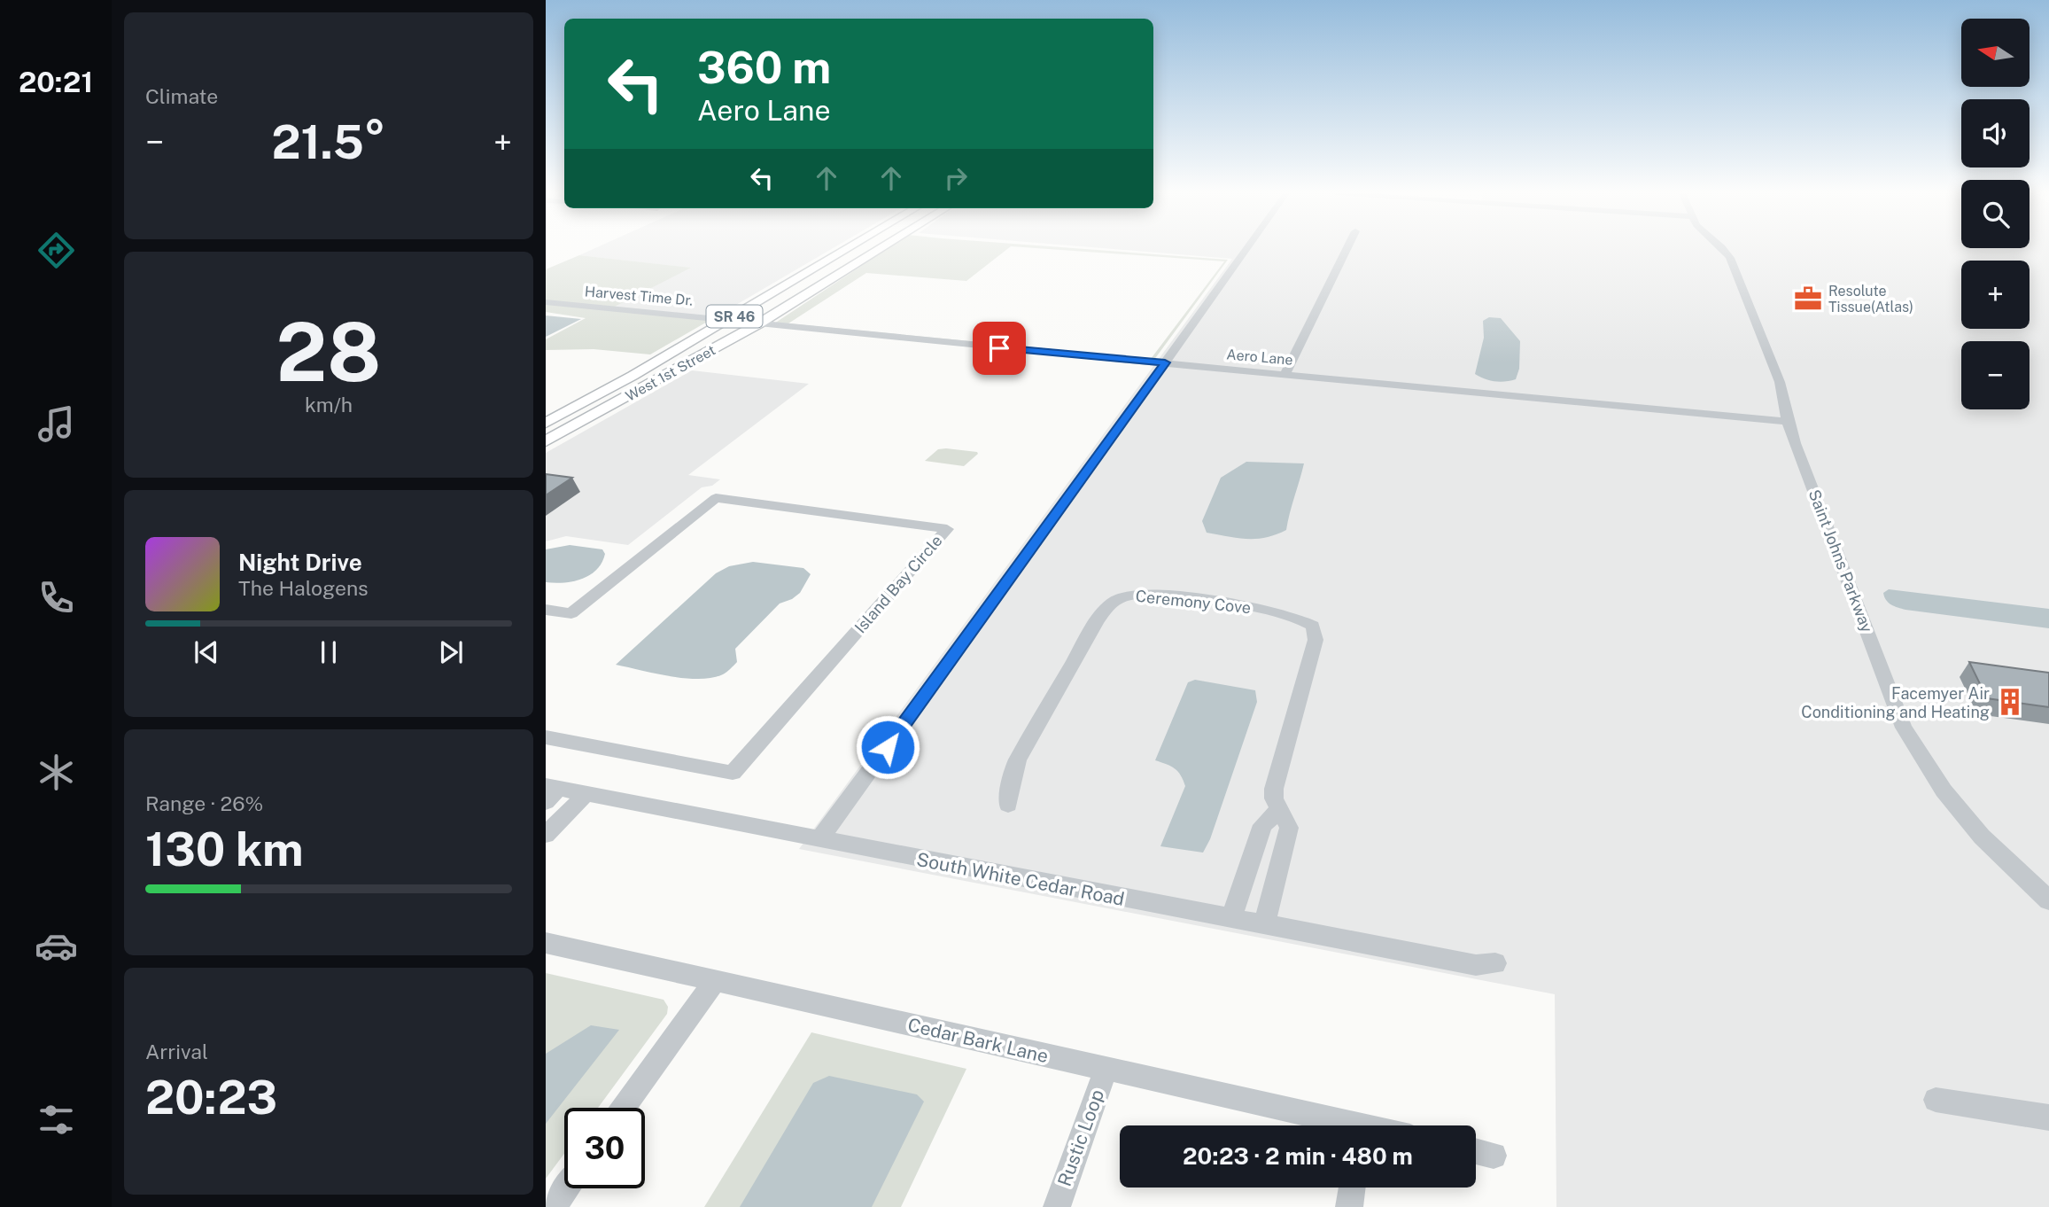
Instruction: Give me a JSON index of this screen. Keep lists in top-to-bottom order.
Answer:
{
  "streets": {
    "main road": ["SR 46", "West 1st Street"],
    "street": [
      "Harvest Time Dr.",
      "Aero Lane",
      "Saint Johns Parkway",
      "Island Bay Circle",
      "Ceremony Cove",
      "South White Cedar Road",
      "Cedar Bark Lane",
      "Rustic Loop"
    ]
  },
  "crossings": [
    ["Harvest Time Dr.", "Aero Lane"],
    ["Harvest Time Dr.", "West 1st Street"],
    ["Aero Lane", "West 1st Street"],
    ["Aero Lane", "Saint Johns Parkway"],
    ["Ceremony Cove", "South White Cedar Road"],
    ["Cedar Bark Lane", "Rustic Loop"]
  ],
  "places": {
    "office": ["Resolute Tissue(Atlas)"],
    "building": ["Facemyer Air Conditioning and Heating"]
  },
  "north": "left",
  "page": {
    "tabs": "20:21",
    "tile": [
      "Climate",
      ["28", "km/h"],
      ["Range · 26%", "130 km"],
      ["Arrival", "20:23"]
    ],
    "map_buttons": ["+", "−"],
    "turn": ["360 m", "Aero Lane"],
    "heat": ["−", "21.5°", "+"],
    "song": ["Night Drive", "The Halogens"],
    "limit": "30",
    "trip": "20:23 · 2 min · 480 m"
  }
}
